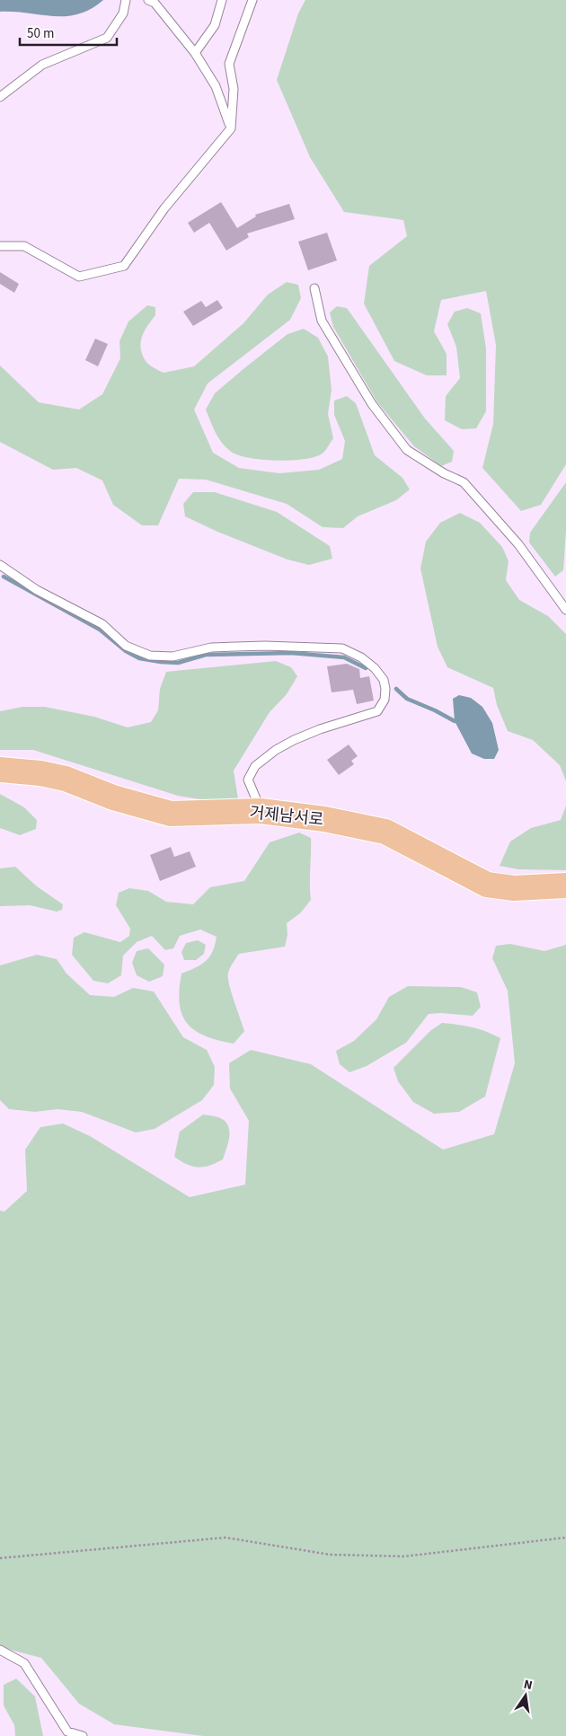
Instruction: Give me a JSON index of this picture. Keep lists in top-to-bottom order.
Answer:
{
  "streets": {
    "main road": ["거제남서로"]
  },
  "scale_bar": "50 m",
  "north": "top"
}
